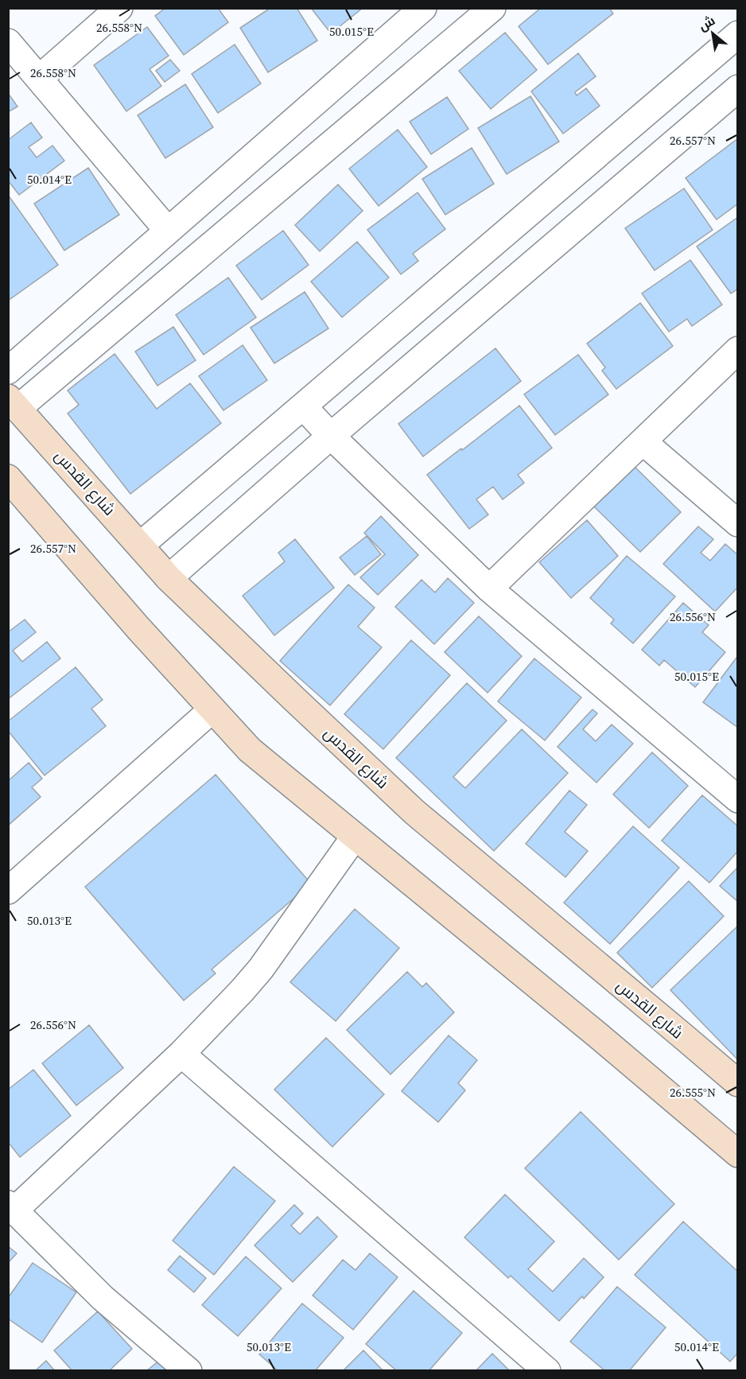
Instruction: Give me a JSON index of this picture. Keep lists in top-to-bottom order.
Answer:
{
  "streets": {
    "main road": ["شارع القدس"]
  },
  "north": "top left",
  "coordinates": [
    "26.558°N",
    "50.015°E",
    "26.557°N",
    "50.014°E",
    "26.556°N",
    "50.013°E",
    "26.555°N"
  ]
}
